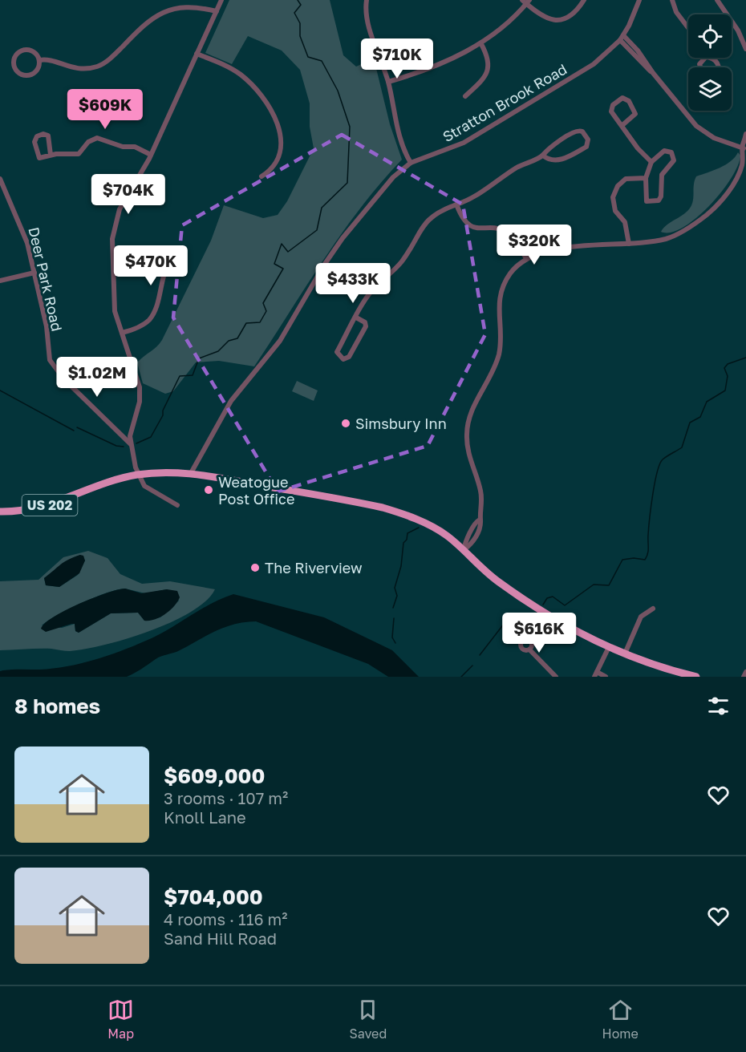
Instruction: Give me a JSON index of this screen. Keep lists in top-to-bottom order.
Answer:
{
  "streets": {
    "highway": ["US 202"],
    "street": ["Stratton Brook Road", "Deer Park Road"]
  },
  "crossings": [
    ["Stratton Brook Road", "US 202"]
  ],
  "places": ["Simsbury Inn", "Weatogue Post Office", "The Riverview"],
  "page": {
    "price": [
      "$710K",
      "$609K",
      "$704K",
      "$320K",
      "$470K",
      "$433K",
      "$1.02M",
      "$616K"
    ],
    "heading": "8 homes",
    "list": [
      {
        "name": "$609,000",
        "note": "3 rooms · 107 m² · Knoll Lane"
      },
      {
        "name": "$704,000",
        "note": "4 rooms · 116 m² · Sand Hill Road"
      }
    ],
    "tabs": ["Map", "Saved", "Home"]
  }
}
